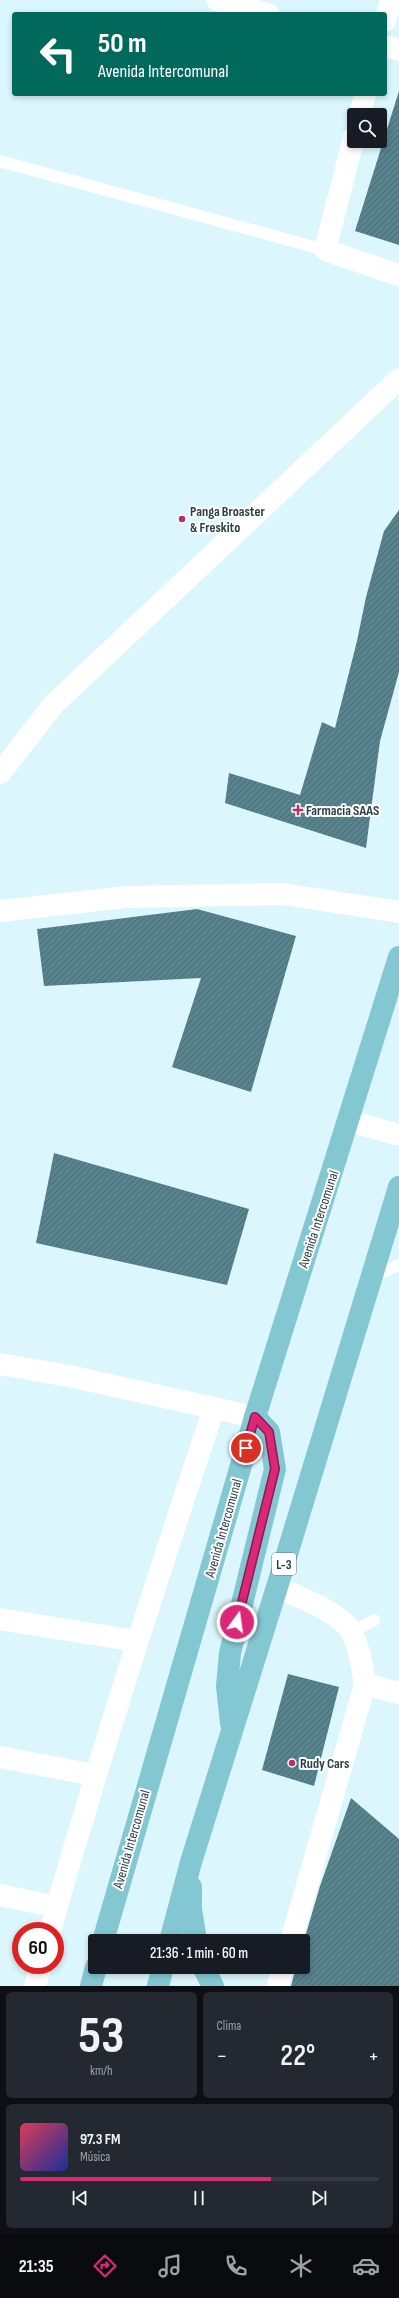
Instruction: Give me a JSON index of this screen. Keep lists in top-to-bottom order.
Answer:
{
  "streets": {
    "main road": ["Avenida Intercomunal", "L-3"]
  },
  "places": {
    "other": ["Panga Broaster & Freskito", "Rudy Cars"],
    "health": ["Farmacia SAAS"]
  },
  "page": {
    "turn": ["50 m", "Avenida Intercomunal"],
    "limit": "60",
    "trip": "21:36 · 1 min · 60 m",
    "tile": [
      ["53", "km/h"],
      "Clima"
    ],
    "heat": ["−", "22°", "+"],
    "song": ["97.3 FM", "Música"],
    "tabs": "21:35"
  }
}
